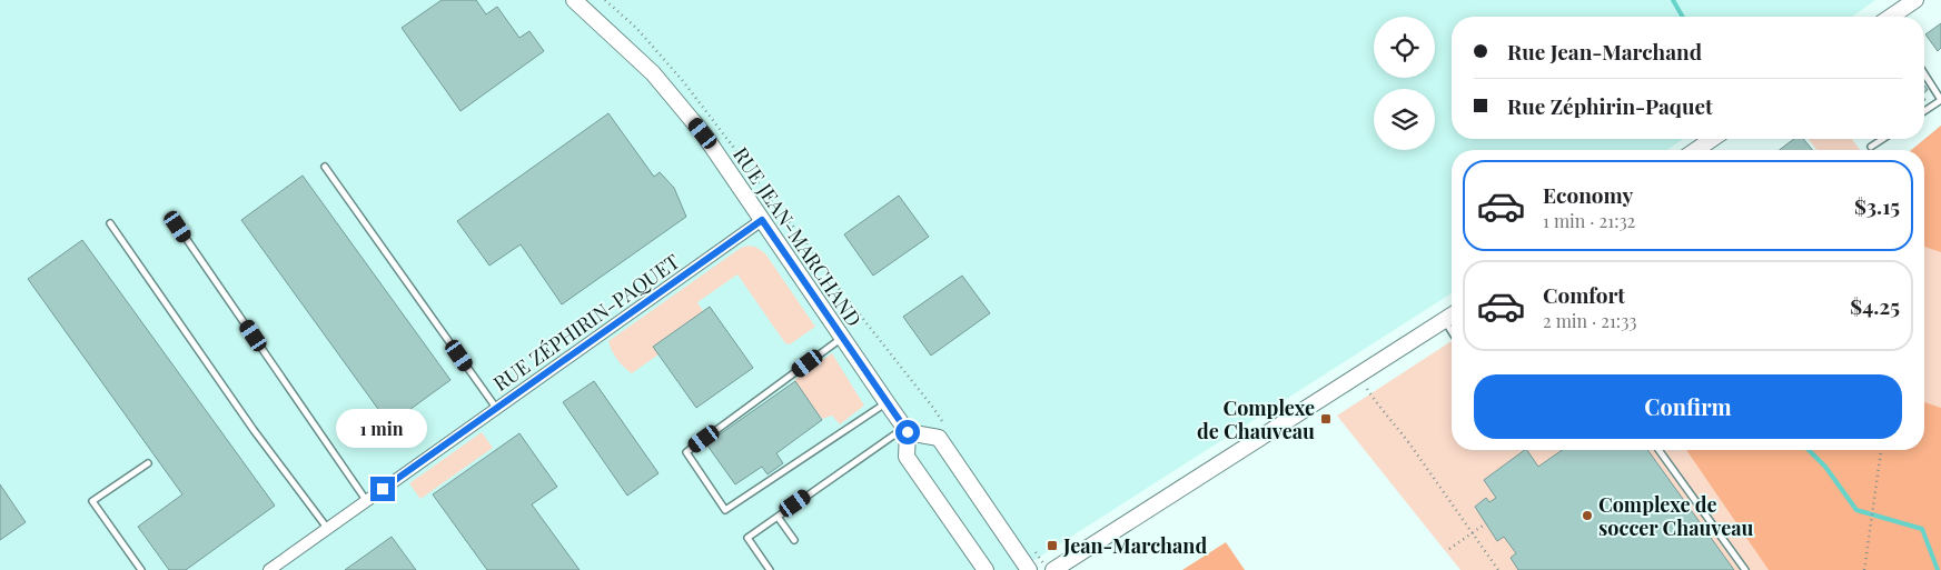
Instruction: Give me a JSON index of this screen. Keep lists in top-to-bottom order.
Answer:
{
  "streets": {
    "street": ["RUE JEAN-MARCHAND", "RUE ZÉPHIRIN-PAQUET"]
  },
  "crossings": [
    ["RUE JEAN-MARCHAND", "RUE ZÉPHIRIN-PAQUET"]
  ],
  "places": {
    "transit": ["Complexe de Chauveau", "Jean-Marchand"],
    "other": ["Complexe de soccer Chauveau"]
  },
  "page": {
    "banner": ["Rue Jean-Marchand", "Rue Zéphirin-Paquet"],
    "list": [
      {
        "name": "Economy",
        "note": "1 min · 21:32",
        "value": "$3.15"
      },
      {
        "name": "Comfort",
        "note": "2 min · 21:33",
        "value": "$4.25"
      }
    ],
    "buttons": "Confirm",
    "bubble": "1 min"
  }
}
